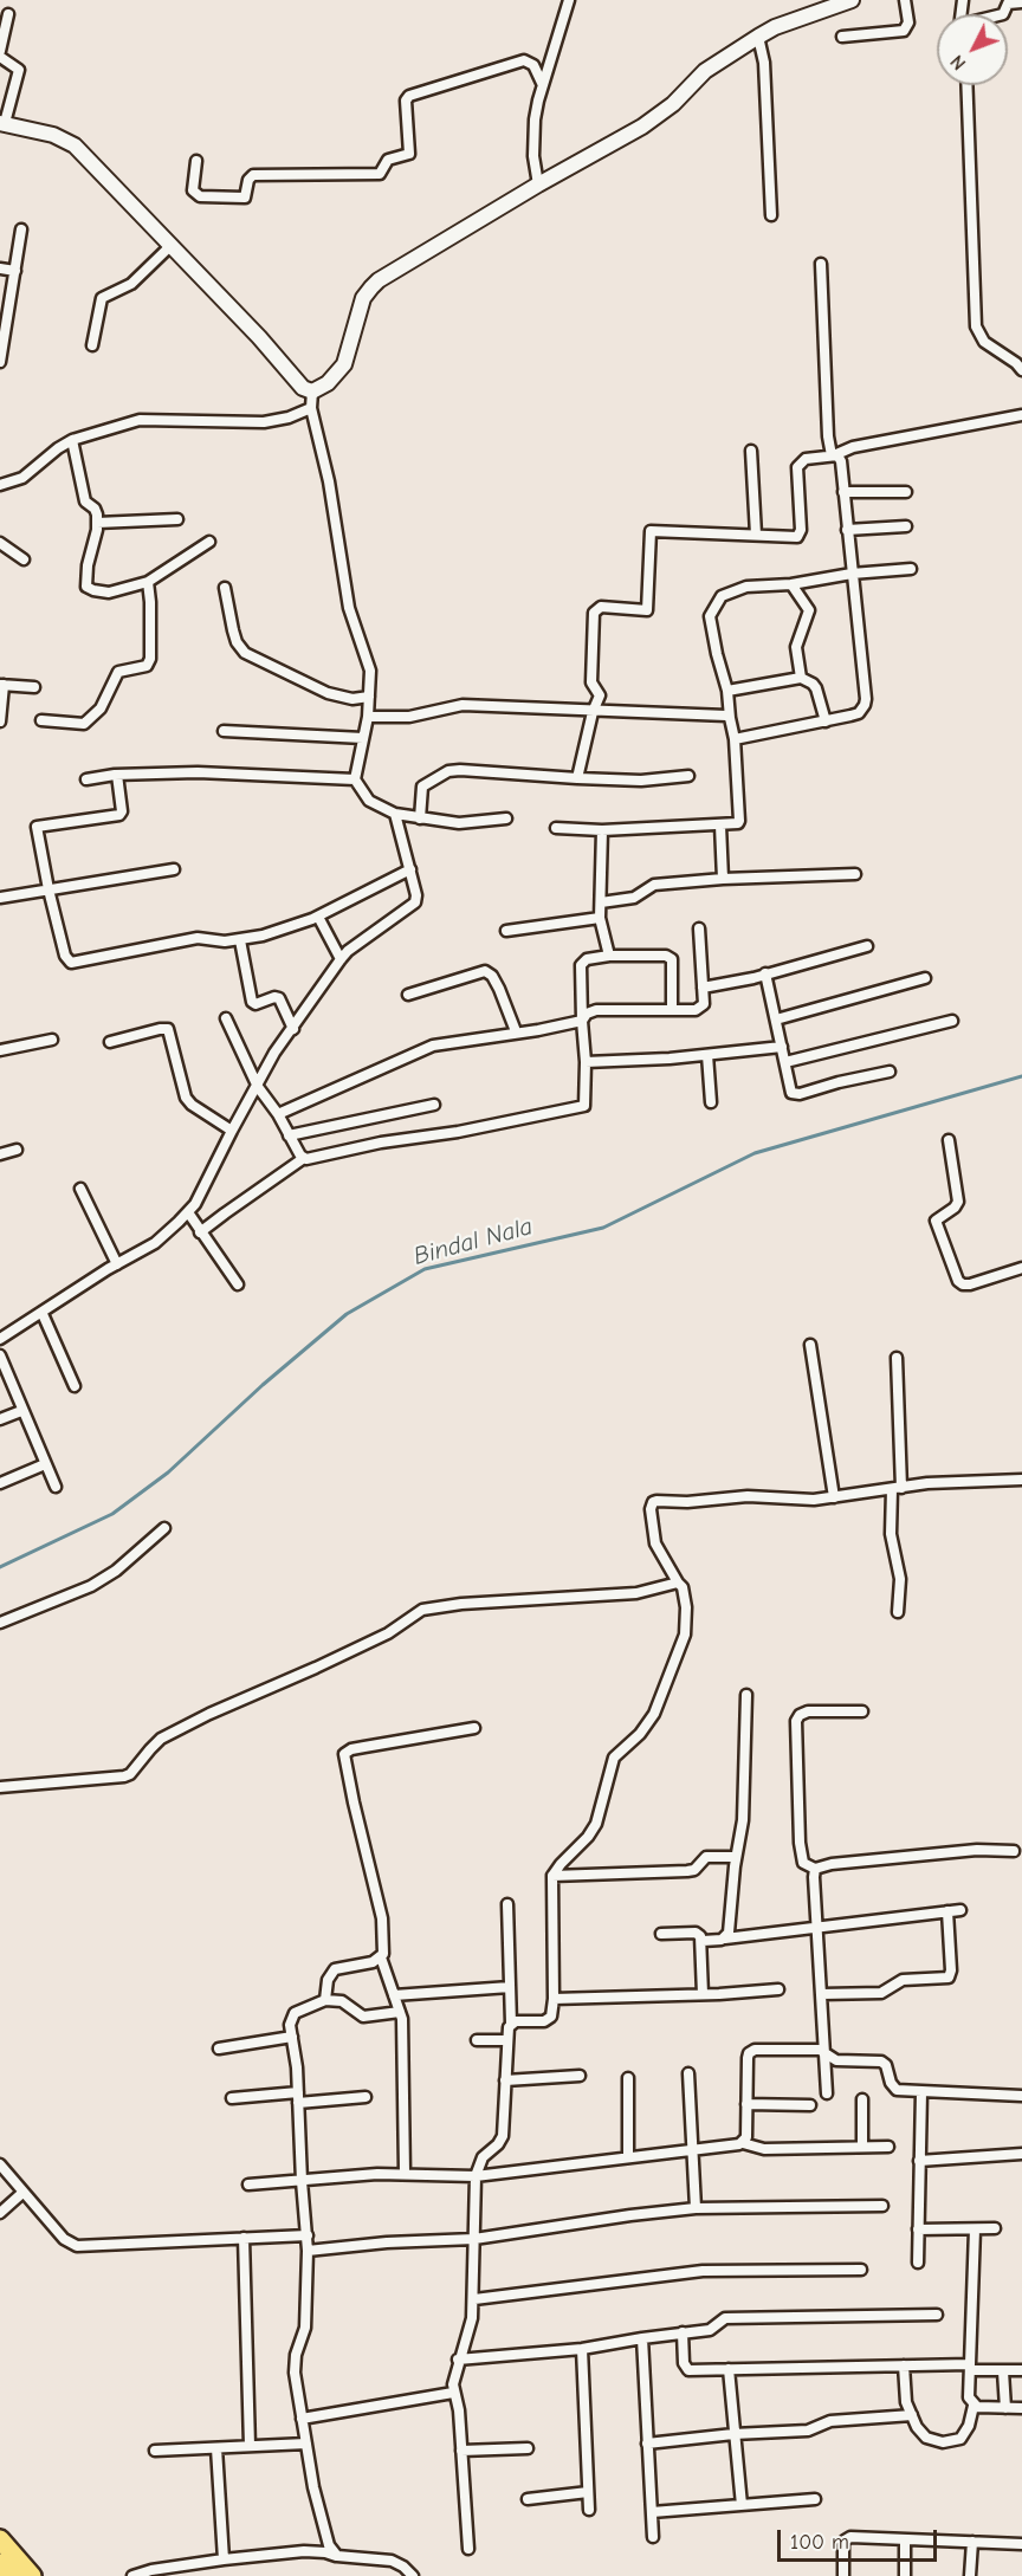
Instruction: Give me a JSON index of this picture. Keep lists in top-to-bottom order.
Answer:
{
  "water": ["Bindal Nala"],
  "scale_bar": "100 m",
  "north": "bottom left"
}
